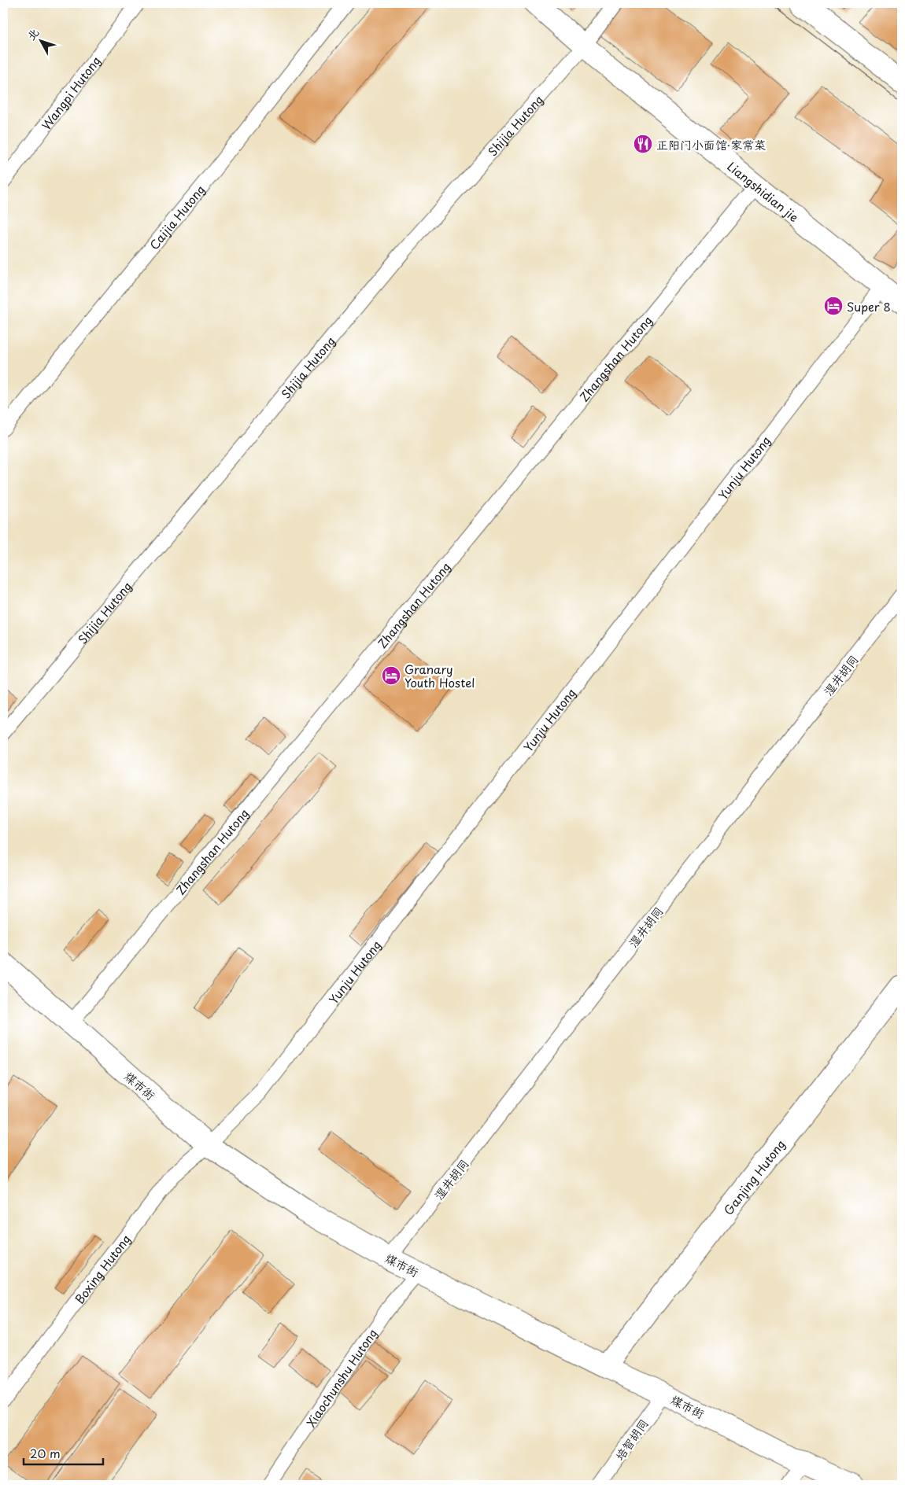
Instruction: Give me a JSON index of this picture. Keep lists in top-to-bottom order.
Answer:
{
  "streets": {
    "street": ["Liangshidian jie", "煤市街", "Ganjing Hutong"],
    "lane": [
      "Wangpi Hutong",
      "Shijia Hutong",
      "Caijia Hutong",
      "Zhangshan Hutong",
      "Yunju Hutong",
      "湿井胡同",
      "Boxing Hutong",
      "Xiaochunshu Hutong",
      "培智胡同"
    ]
  },
  "crossings": [
    ["Shijia Hutong", "Liangshidian jie"],
    ["Liangshidian jie", "Zhangshan Hutong"],
    ["Liangshidian jie", "Yunju Hutong"],
    ["Zhangshan Hutong", "煤市街"],
    ["Yunju Hutong", "煤市街"],
    ["Yunju Hutong", "Boxing Hutong"],
    ["湿井胡同", "煤市街"],
    ["煤市街", "Ganjing Hutong"],
    ["煤市街", "Boxing Hutong"],
    ["煤市街", "Xiaochunshu Hutong"],
    ["煤市街", "培智胡同"]
  ],
  "places": {
    "restaurant": ["正阳门小面馆·家常菜"],
    "hotel": ["Super 8", "Granary Youth Hostel"]
  },
  "scale_bar": "20 m",
  "north": "top left"
}
